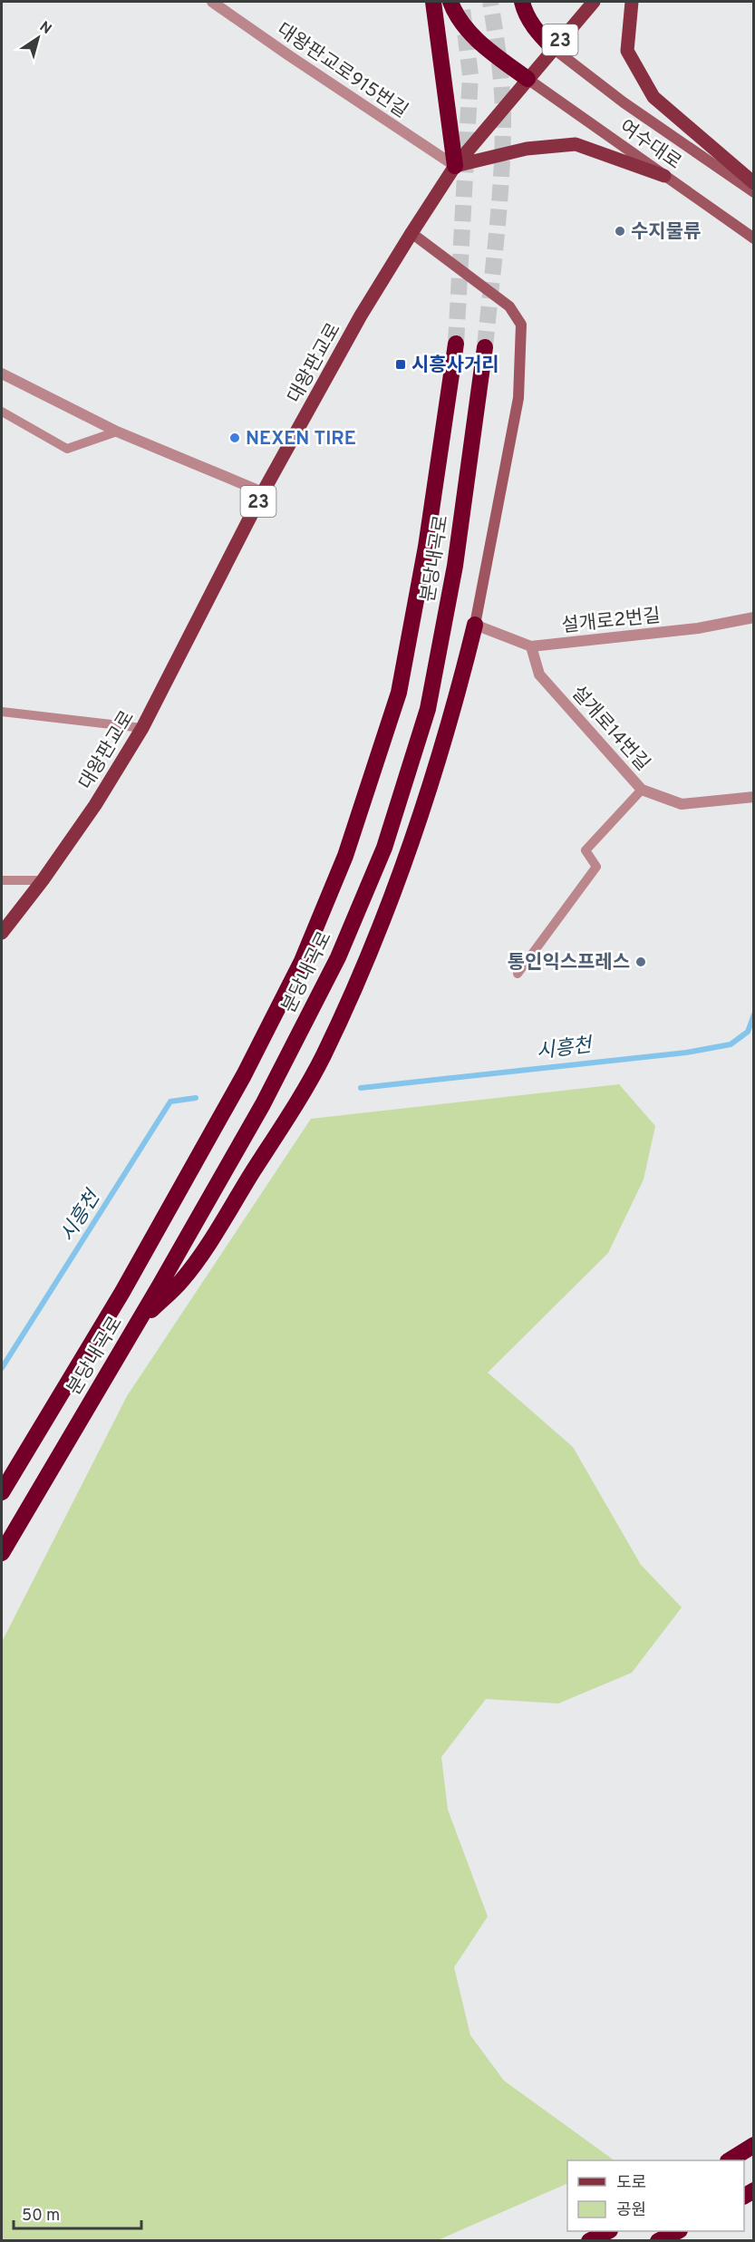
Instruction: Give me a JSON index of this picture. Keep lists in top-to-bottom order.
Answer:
{
  "streets": {
    "highway": ["분당내곡로"],
    "main road": ["23", "여수대로", "대왕판교로"],
    "street": ["대왕판교로915번길", "설개로2번길", "설개로14번길"]
  },
  "crossings": [
    ["대왕판교로915번길", "대왕판교로"],
    ["여수대로", "대왕판교로"],
    ["설개로2번길", "설개로14번길"]
  ],
  "water": ["시흥천"],
  "places": {
    "other": ["수지물류", "NEXEN TIRE", "통인익스프레스"],
    "transit": ["시흥사거리"]
  },
  "legend": ["도로", "공원"],
  "scale_bar": "50 m",
  "north": "top right"
}
